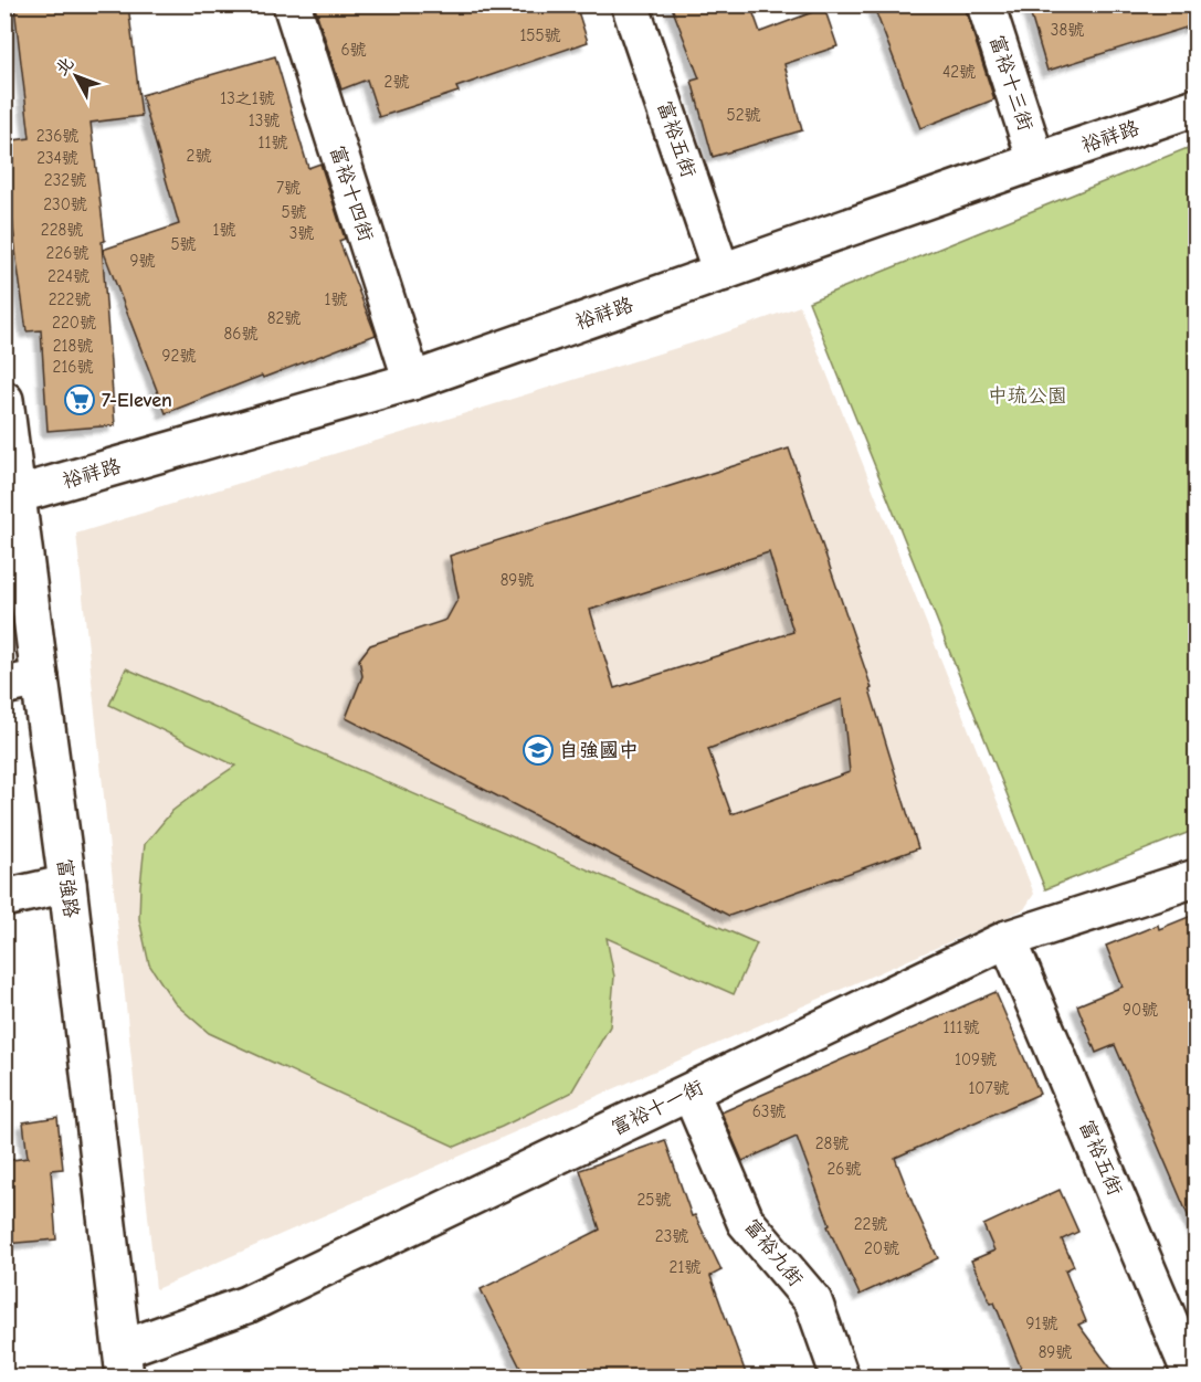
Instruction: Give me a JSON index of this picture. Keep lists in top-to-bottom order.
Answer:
{
  "streets": {
    "street": [
      "富裕十三街",
      "裕祥路",
      "富裕五街",
      "富裕十四街",
      "富強路",
      "富裕十一街",
      "富裕九街"
    ]
  },
  "crossings": [
    ["富裕十三街", "裕祥路"],
    ["裕祥路", "富裕五街"],
    ["裕祥路", "富裕十四街"],
    ["裕祥路", "富強路"],
    ["富裕五街", "富裕十一街"],
    ["富強路", "富裕十一街"],
    ["富裕十一街", "富裕九街"]
  ],
  "parks": ["中琉公園"],
  "places": {
    "supermarket": ["7-Eleven"],
    "school or university": ["自強國中"]
  },
  "house_numbers": [
    "38號",
    "155號",
    "6號",
    "42號",
    "2號",
    "13之1號",
    "52號",
    "13號",
    "236號",
    "11號",
    "2號",
    "234號",
    "232號",
    "7號",
    "230號",
    "5號",
    "228號",
    "1號",
    "3號",
    "5號",
    "226號",
    "9號",
    "224號",
    "222號",
    "1號",
    "82號",
    "220號",
    "86號",
    "218號",
    "92號",
    "216號",
    "89號",
    "90號",
    "111號",
    "109號",
    "107號",
    "63號",
    "28號",
    "26號",
    "25號",
    "22號",
    "23號",
    "20號",
    "21號",
    "91號",
    "89號"
  ],
  "north": "top left"
}
